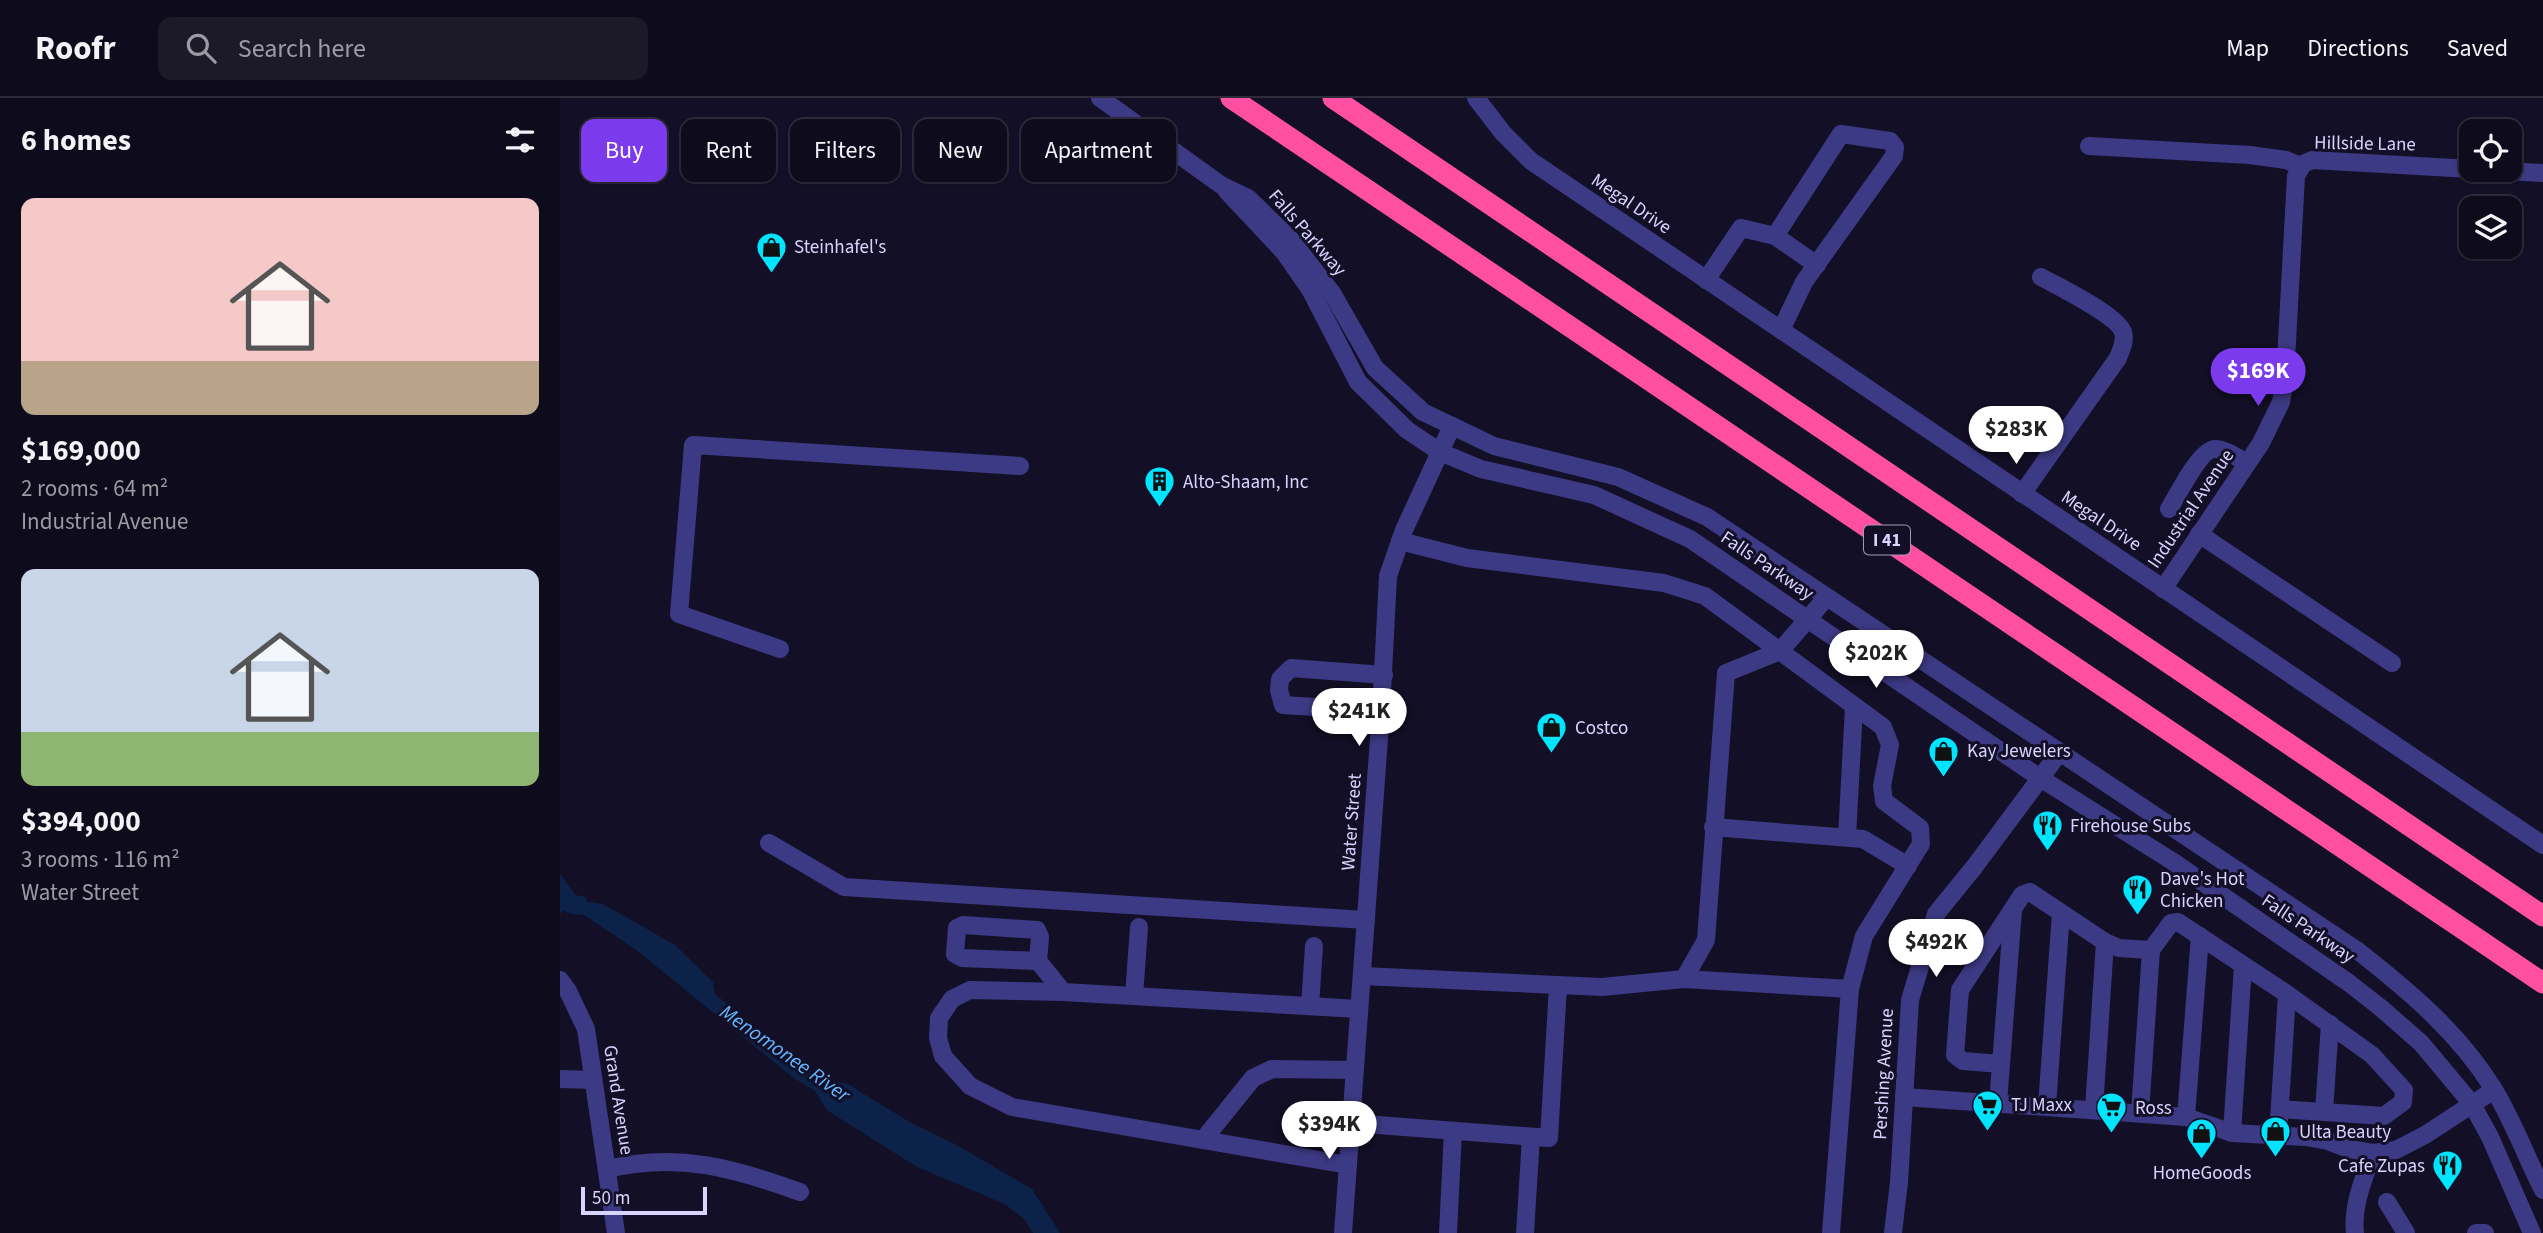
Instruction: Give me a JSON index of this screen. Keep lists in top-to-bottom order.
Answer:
{
  "streets": {
    "highway": ["I 41"],
    "street": [
      "Hillside Lane",
      "Megal Drive",
      "Falls Parkway",
      "Industrial Avenue",
      "Water Street",
      "Pershing Avenue",
      "Grand Avenue"
    ]
  },
  "crossings": [
    ["Hillside Lane", "Industrial Avenue"],
    ["Megal Drive", "Industrial Avenue"],
    ["Falls Parkway", "Water Street"],
    ["Falls Parkway", "Pershing Avenue"]
  ],
  "water": ["Menomonee River"],
  "places": {
    "shop": [
      "Steinhafel's",
      "Costco",
      "Kay Jewelers",
      "Ulta Beauty",
      "HomeGoods"
    ],
    "building": ["Alto-Shaam, Inc"],
    "restaurant": ["Firehouse Subs", "Dave's Hot Chicken", "Cafe Zupas"],
    "supermarket": ["TJ Maxx", "Ross"]
  },
  "scale_bar": "50 m",
  "page": {
    "header": "Roofr",
    "search": "Search here",
    "nav": ["Map", "Directions", "Saved"],
    "heading": "6 homes",
    "chip": [
      "Buy",
      "Rent",
      "Filters",
      "New",
      "Apartment"
    ],
    "list": [
      {
        "name": "$169,000",
        "note": "2 rooms · 64 m² · Industrial Avenue"
      },
      {
        "name": "$394,000",
        "note": "3 rooms · 116 m² · Water Street"
      }
    ],
    "price": [
      "$169K",
      "$283K",
      "$202K",
      "$241K",
      "$492K",
      "$394K"
    ],
    "scale": "50 m"
  }
}
